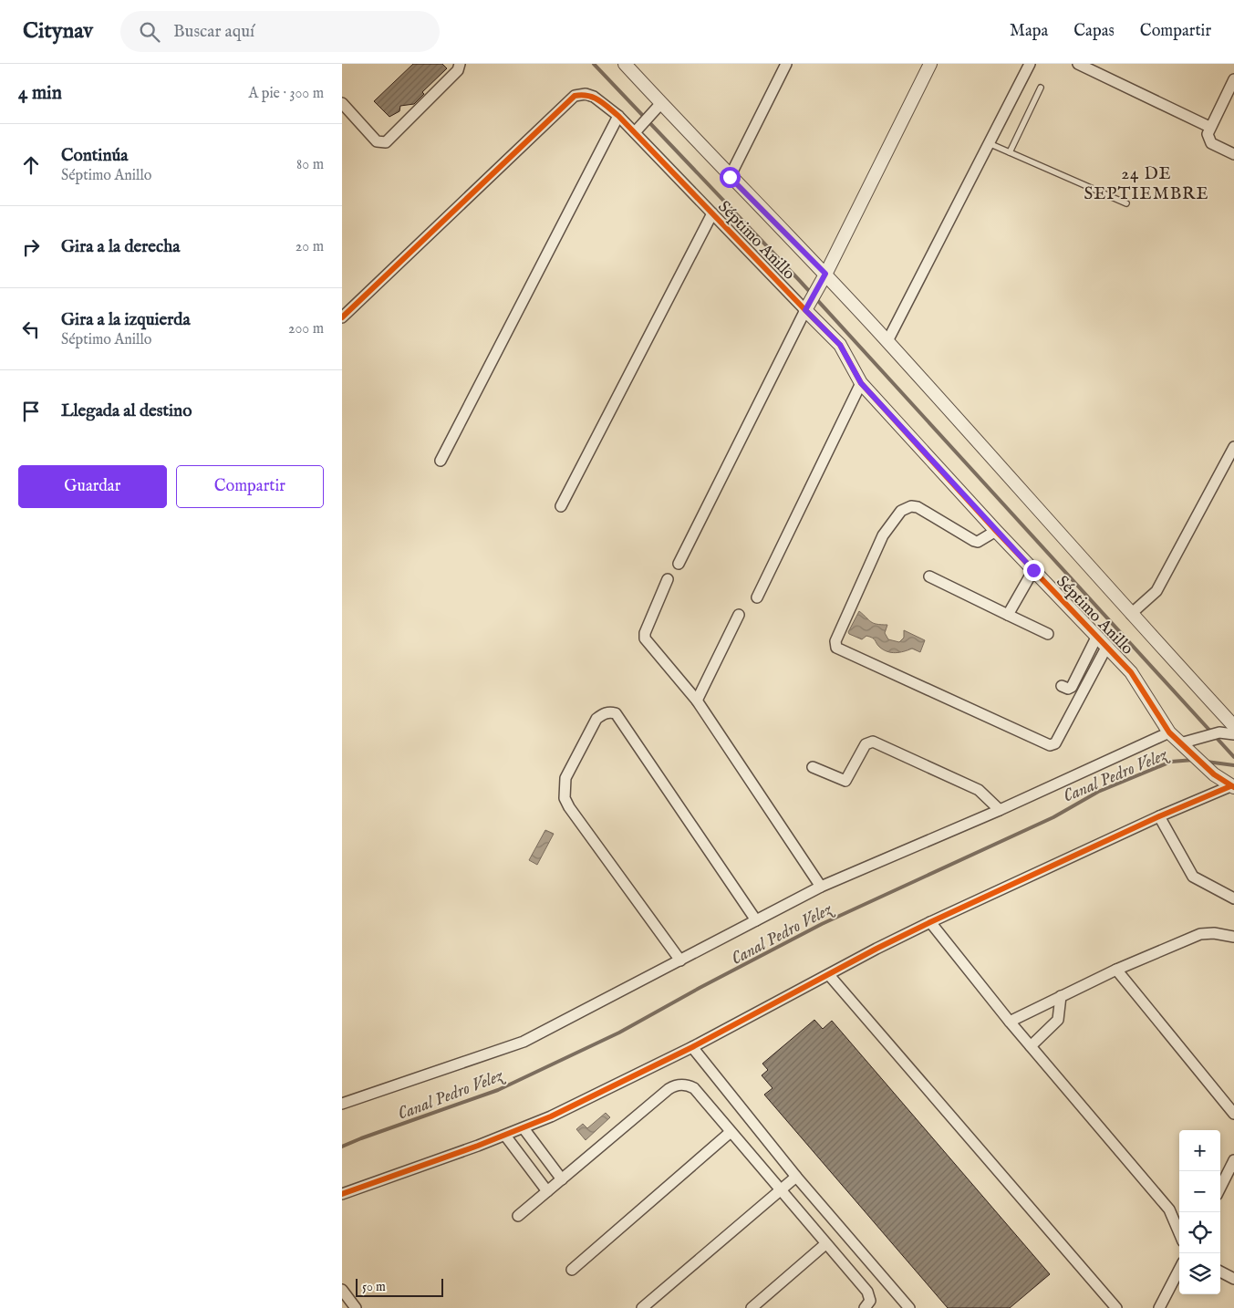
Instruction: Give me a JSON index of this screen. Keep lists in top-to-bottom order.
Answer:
{
  "streets": {
    "street": ["Séptimo Anillo"]
  },
  "districts": ["24 DE SEPTIEMBRE"],
  "water": ["Canal Pedro Velez"],
  "scale_bar": "50 m",
  "page": {
    "header": "Citynav",
    "search": "Buscar aquí",
    "nav": ["Mapa", "Capas", "Compartir"],
    "heading": ["4 min", "A pie · 300 m"],
    "list": [
      ["Continúa", "Séptimo Anillo", "80 m"],
      ["Gira a la derecha", "20 m"],
      ["Gira a la izquierda", "Séptimo Anillo", "200 m"],
      "Llegada al destino"
    ],
    "buttons": ["Guardar", "Compartir"],
    "map_buttons": ["+", "−"],
    "scale": "50 m"
  }
}
